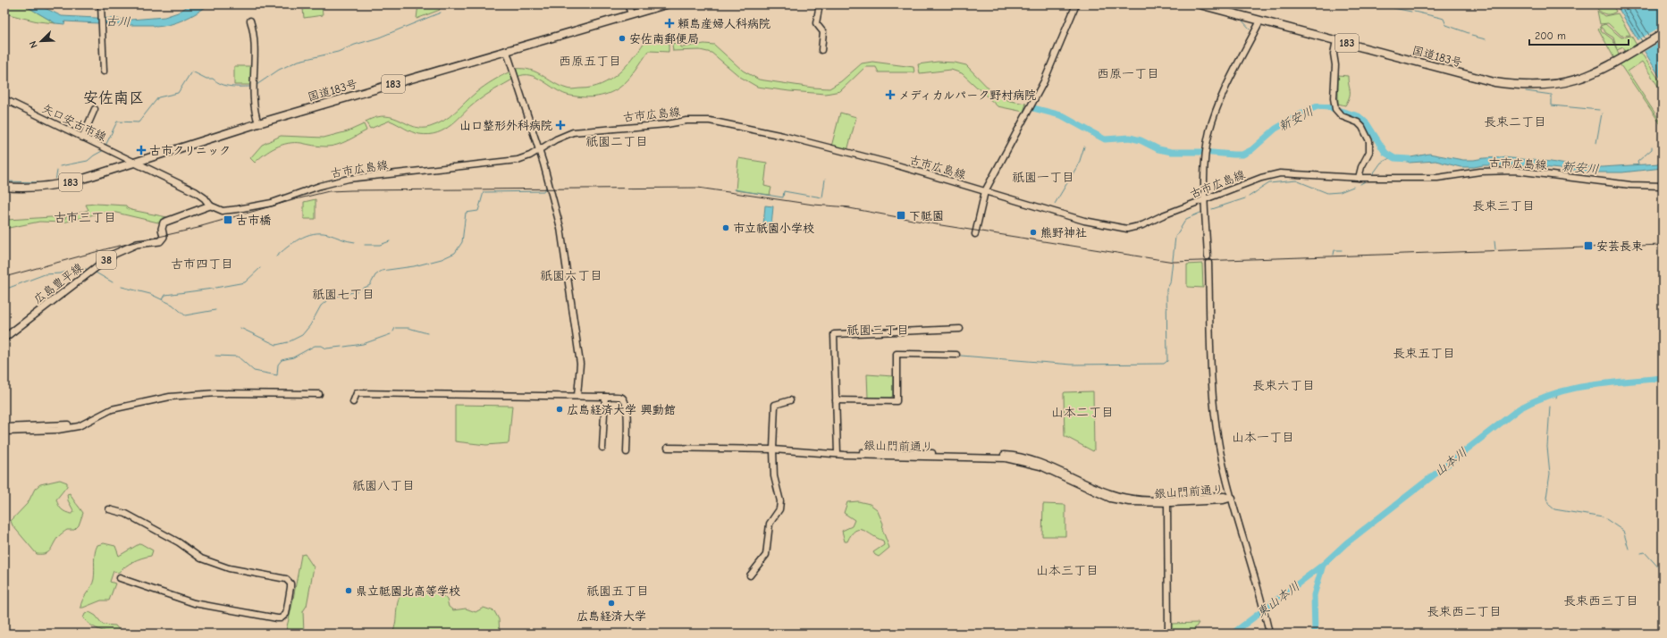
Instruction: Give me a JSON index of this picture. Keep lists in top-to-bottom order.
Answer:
{
  "streets": {
    "highway": ["183", "国道183号"],
    "main road": ["38", "広島豊平線"],
    "street": ["古市広島線", "矢口安古市線", "銀山門前通り"]
  },
  "crossings": [
    ["国道183号", "矢口安古市線"],
    ["古市広島線", "広島豊平線"]
  ],
  "districts": [
    "西原五丁目",
    "西原一丁目",
    "安佐南区",
    "長束二丁目",
    "祇園二丁目",
    "祇園一丁目",
    "長束三丁目",
    "古市三丁目",
    "古市四丁目",
    "祇園六丁目",
    "祇園七丁目",
    "祇園三丁目",
    "長束五丁目",
    "長束六丁目",
    "山本二丁目",
    "山本一丁目",
    "祇園八丁目",
    "山本三丁目",
    "祇園五丁目",
    "長束西三丁目",
    "長束西二丁目"
  ],
  "water": [
    "古川",
    "新安川",
    "山本川",
    "東山本川"
  ],
  "places": {
    "health": [
      "頼島産婦人科病院",
      "メディカルパーク野村病院",
      "山口整形外科病院",
      "古市クリニック"
    ],
    "other": [
      "安佐南郵便局",
      "市立祇園小学校",
      "熊野神社",
      "広島経済大学 興動館",
      "県立祗園北高等学校",
      "広島経済大学"
    ],
    "transit": ["下祗園", "古市橋", "安芸長束"]
  },
  "scale_bar": "200 m",
  "north": "bottom left"
}
